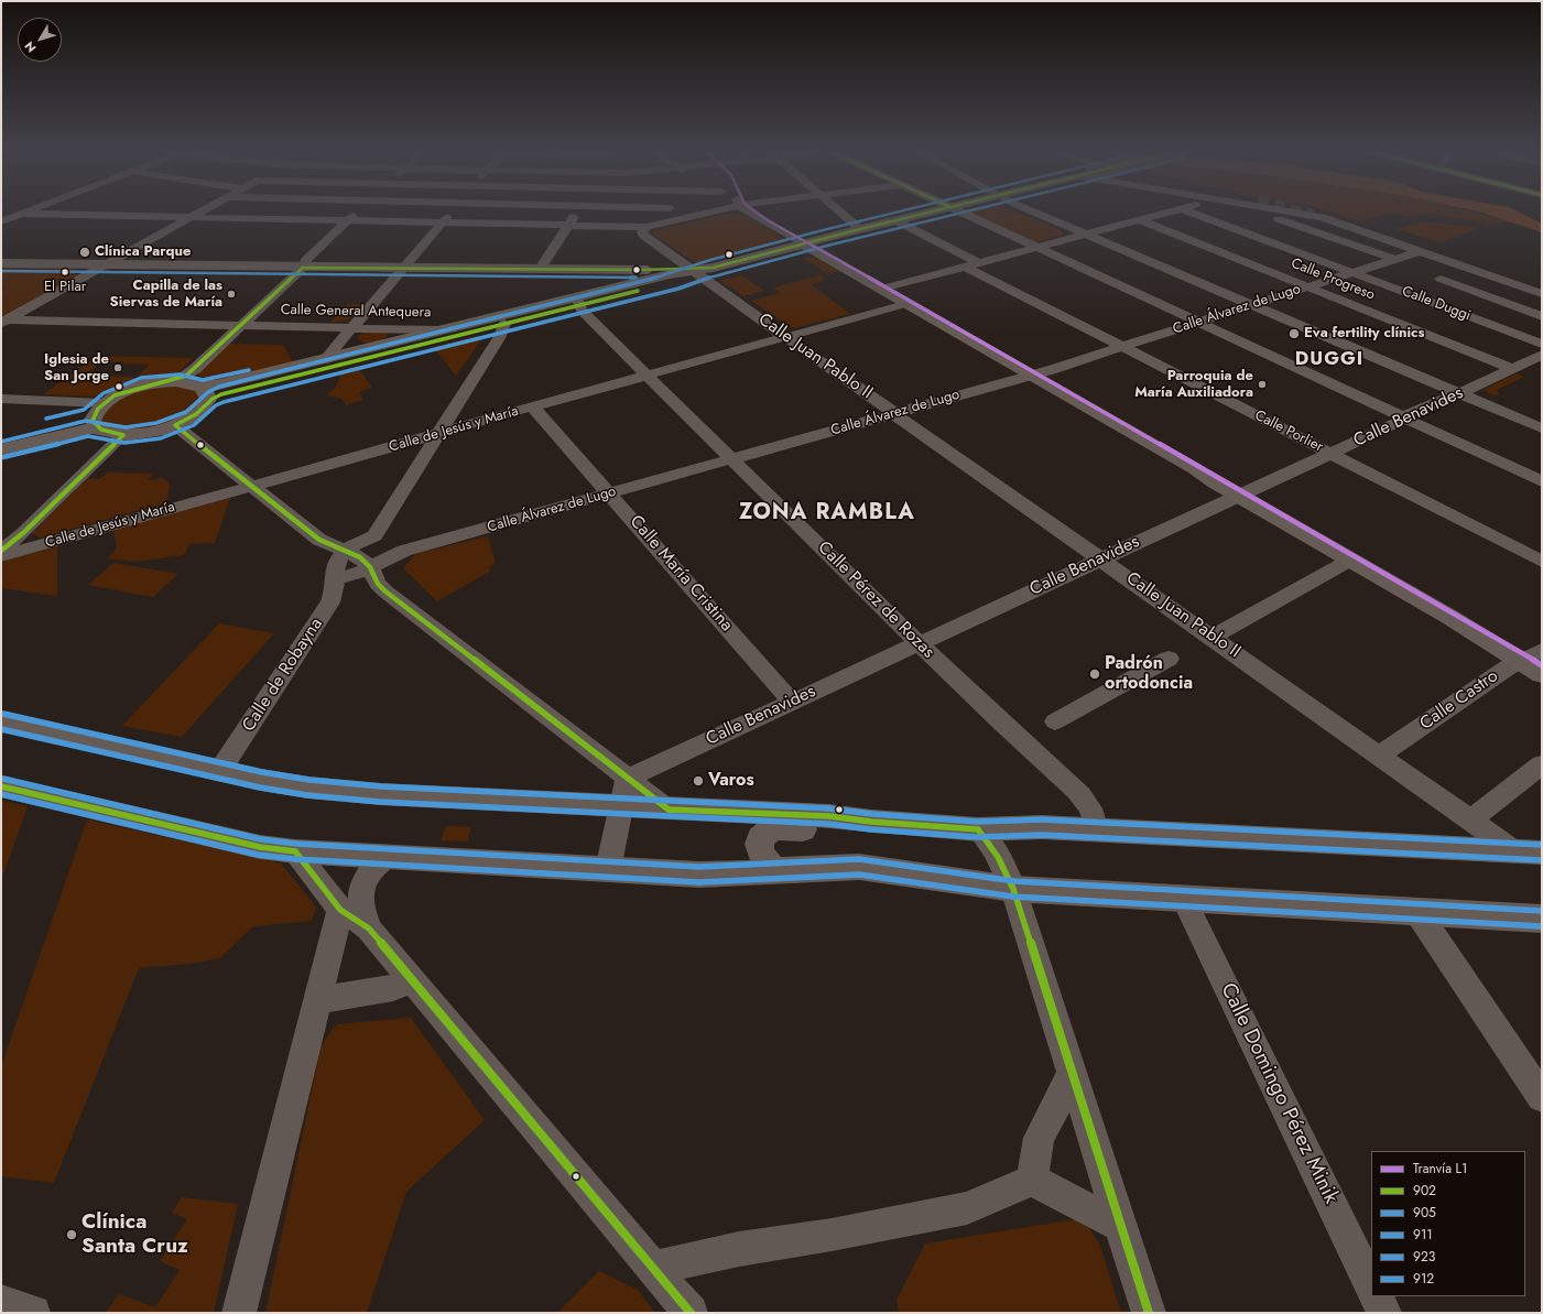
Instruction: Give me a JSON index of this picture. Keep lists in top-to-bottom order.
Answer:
{
  "streets": {
    "street": [
      "Calle Progreso",
      "Calle Duggi",
      "Calle Álvarez de Lugo",
      "Calle General Antequera",
      "Calle Juan Pablo II",
      "Calle Benavides",
      "Calle de Jesús y María",
      "Calle Porlier",
      "Calle María Cristina",
      "Calle Pérez de Rozas",
      "Calle de Robayna",
      "Calle Castro",
      "Calle Domingo Pérez Minik"
    ]
  },
  "crossings": [
    ["Calle Progreso", "Calle Álvarez de Lugo"],
    ["Calle Progreso", "Calle Benavides"],
    ["Calle Duggi", "Calle Álvarez de Lugo"],
    ["Calle Duggi", "Calle Benavides"],
    ["Calle Álvarez de Lugo", "Calle Juan Pablo II"],
    ["Calle Álvarez de Lugo", "Calle Porlier"],
    ["Calle Álvarez de Lugo", "Calle María Cristina"],
    ["Calle Álvarez de Lugo", "Calle Pérez de Rozas"],
    ["Calle Juan Pablo II", "Calle Benavides"],
    ["Calle Juan Pablo II", "Calle de Jesús y María"],
    ["Calle Juan Pablo II", "Calle Castro"],
    ["Calle Benavides", "Calle Porlier"],
    ["Calle Benavides", "Calle María Cristina"],
    ["Calle Benavides", "Calle Pérez de Rozas"],
    ["Calle de Jesús y María", "Calle María Cristina"],
    ["Calle de Jesús y María", "Calle Pérez de Rozas"]
  ],
  "districts": ["DUGGI", "ZONA RAMBLA"],
  "places": [
    "Clínica Parque",
    "El Pilar",
    "Capilla de las Siervas de María",
    "Eva fertility clínics",
    "Iglesia de San Jorge",
    "Parroquia de María Auxiliadora",
    "Padrón ortodoncia",
    "Varos",
    "Clínica Santa Cruz"
  ],
  "lines": [
    "tram line L1",
    "transit line 902",
    "transit line 905",
    "transit line 912",
    "transit line 923",
    "transit line 911"
  ],
  "legend": [
    "Tranvía L1",
    "902",
    "905",
    "911",
    "923",
    "912"
  ],
  "north": "bottom left"
}
